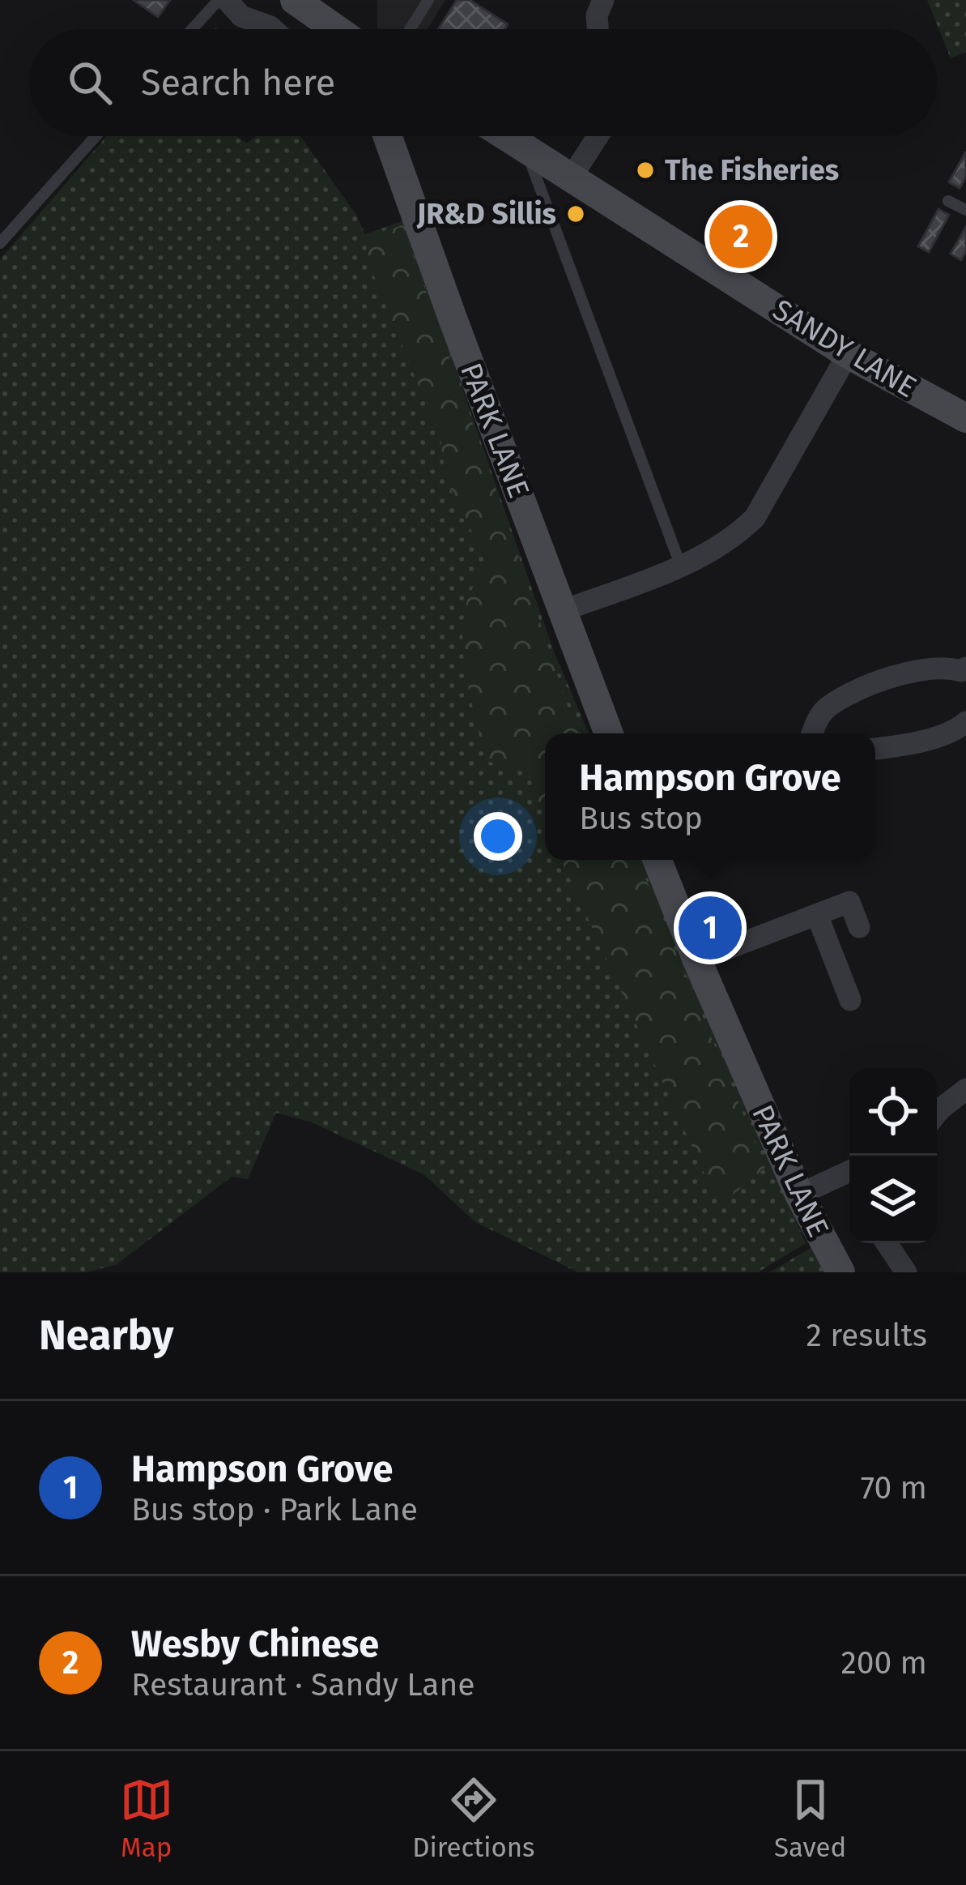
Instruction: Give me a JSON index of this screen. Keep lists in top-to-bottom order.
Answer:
{
  "streets": {
    "main road": ["SANDY LANE", "PARK LANE"]
  },
  "places": ["The Fisheries", "JR&D Sillis"],
  "page": {
    "search": "Search here",
    "pins": ["2", "1"],
    "popup": ["Hampson Grove", "Bus stop"],
    "heading": ["Nearby", "2 results"],
    "list": [
      {
        "mark": "1",
        "name": "Hampson Grove",
        "note": "Bus stop · Park Lane",
        "value": "70 m"
      },
      {
        "mark": "2",
        "name": "Wesby Chinese",
        "note": "Restaurant · Sandy Lane",
        "value": "200 m"
      }
    ],
    "nav": ["Map", "Directions", "Saved"]
  }
}
